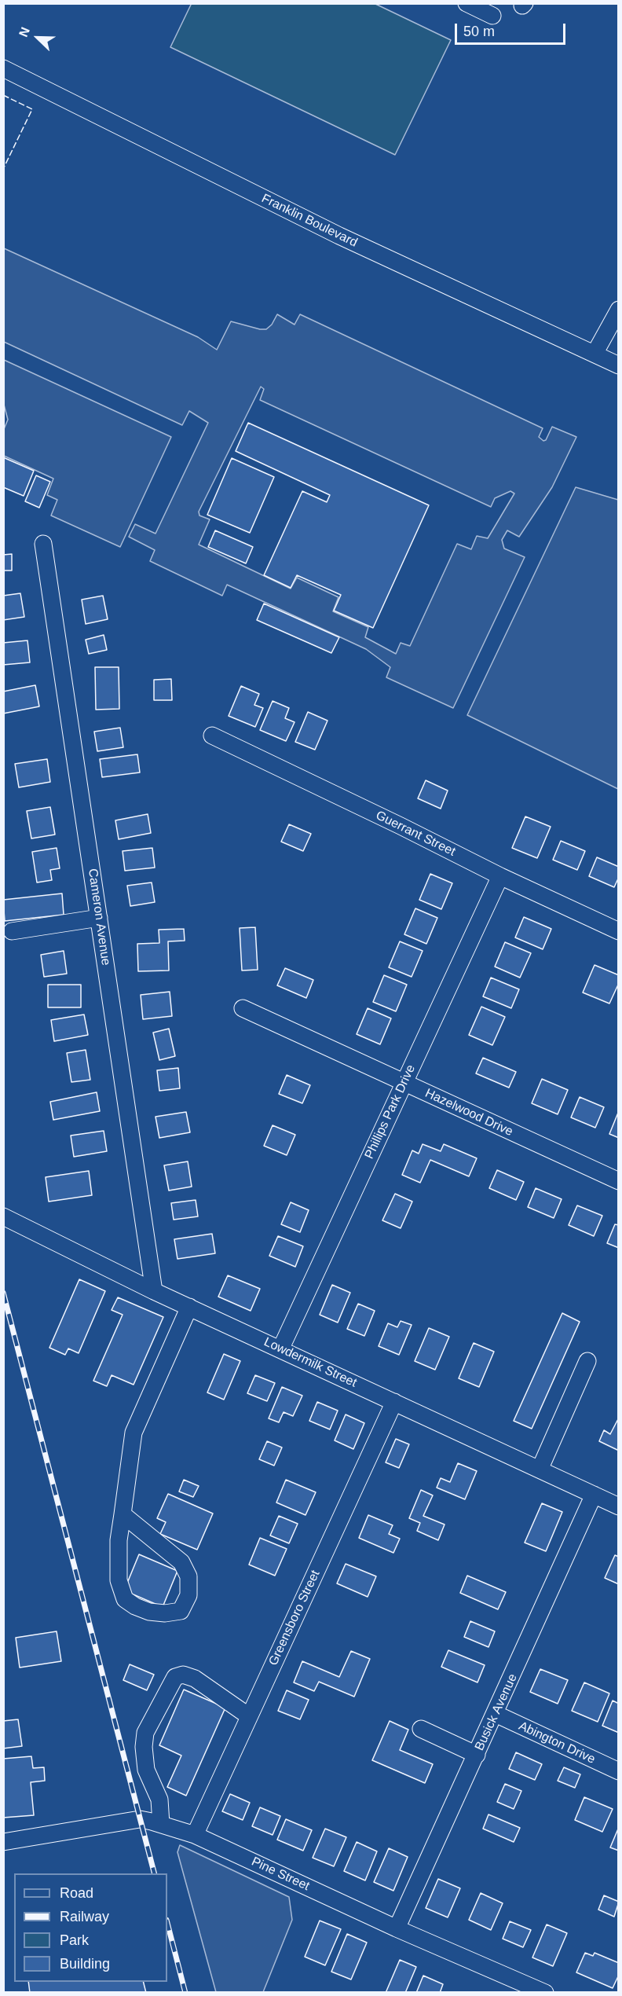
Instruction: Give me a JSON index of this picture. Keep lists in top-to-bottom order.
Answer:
{
  "streets": {
    "street": [
      "Franklin Boulevard",
      "Guerrant Street",
      "Cameron Avenue",
      "Phillips Park Drive",
      "Hazelwood Drive",
      "Lowdermilk Street",
      "Greensboro Street",
      "Busick Avenue",
      "Abington Drive",
      "Pine Street"
    ]
  },
  "crossings": [
    ["Guerrant Street", "Phillips Park Drive"],
    ["Cameron Avenue", "Lowdermilk Street"],
    ["Phillips Park Drive", "Hazelwood Drive"],
    ["Phillips Park Drive", "Lowdermilk Street"],
    ["Lowdermilk Street", "Greensboro Street"],
    ["Lowdermilk Street", "Busick Avenue"],
    ["Greensboro Street", "Pine Street"],
    ["Busick Avenue", "Abington Drive"],
    ["Busick Avenue", "Pine Street"]
  ],
  "legend": [
    "Road",
    "Railway",
    "Park",
    "Building"
  ],
  "scale_bar": "50 m",
  "north": "top left"
}
